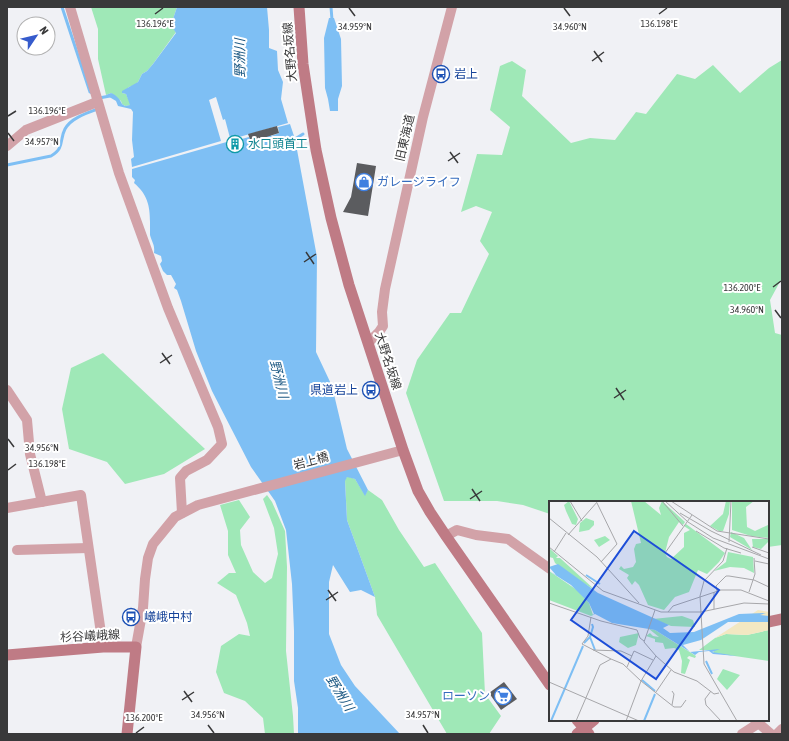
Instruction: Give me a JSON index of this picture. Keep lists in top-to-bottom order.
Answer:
{
  "streets": {
    "main road": ["大野名坂線", "杉谷嶬峨線"],
    "street": ["旧東海道", "岩上橋"]
  },
  "crossings": [
    ["大野名坂線", "旧東海道"],
    ["大野名坂線", "岩上橋"],
    ["岩上橋", "杉谷嶬峨線"]
  ],
  "water": ["野洲川"],
  "places": {
    "bus stop": ["岩上", "県道岩上", "嶬峨中村"],
    "building": ["水口頭首工"],
    "shop": ["ガレージライフ"],
    "supermarket": ["ローソン"]
  },
  "north": "top right",
  "coordinates": [
    "136.196°E",
    "136.198°E",
    "34.959°N",
    "34.960°N",
    "34.957°N",
    "136.200°E",
    "34.956°N"
  ]
}
